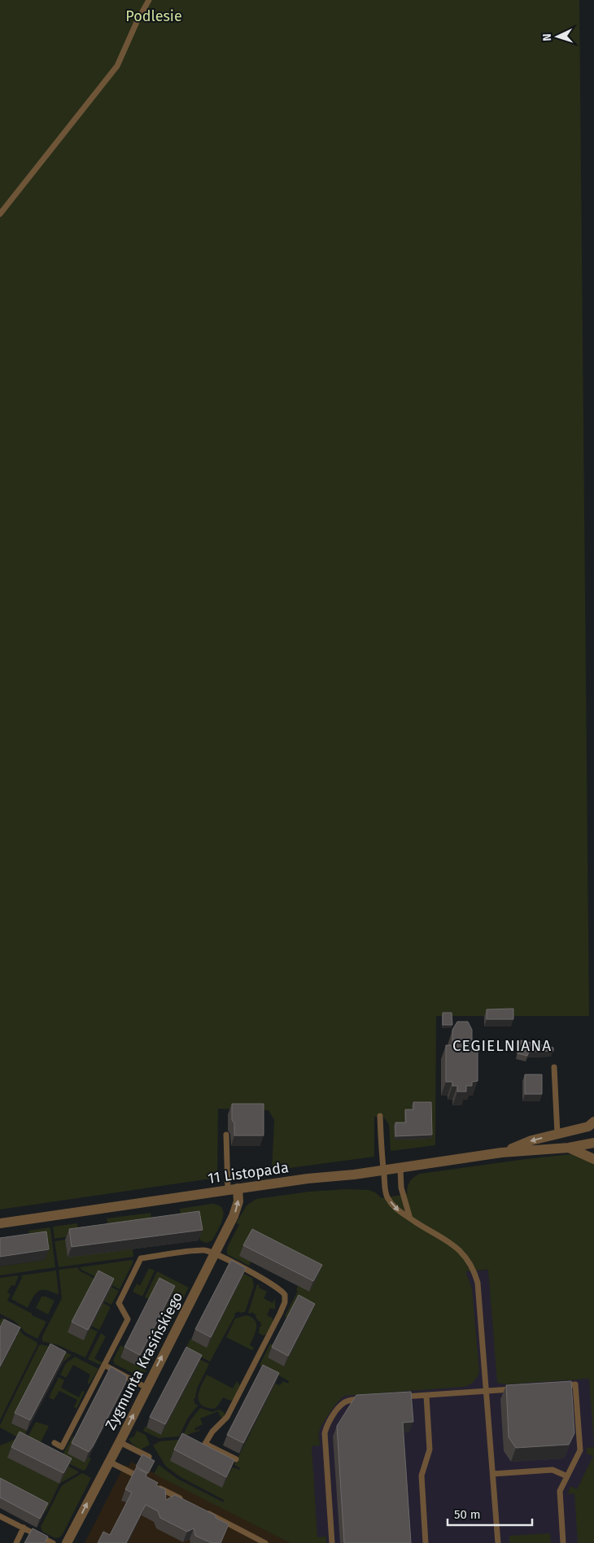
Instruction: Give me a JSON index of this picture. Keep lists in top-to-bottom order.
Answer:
{
  "streets": {
    "street": ["11 Listopada", "Zygmunta Krasińskiego"]
  },
  "crossings": [
    ["11 Listopada", "Zygmunta Krasińskiego"]
  ],
  "one_way": ["Zygmunta Krasińskiego"],
  "districts": ["CEGIELNIANA"],
  "parks": ["Podlesie"],
  "scale_bar": "50 m",
  "north": "left"
}
